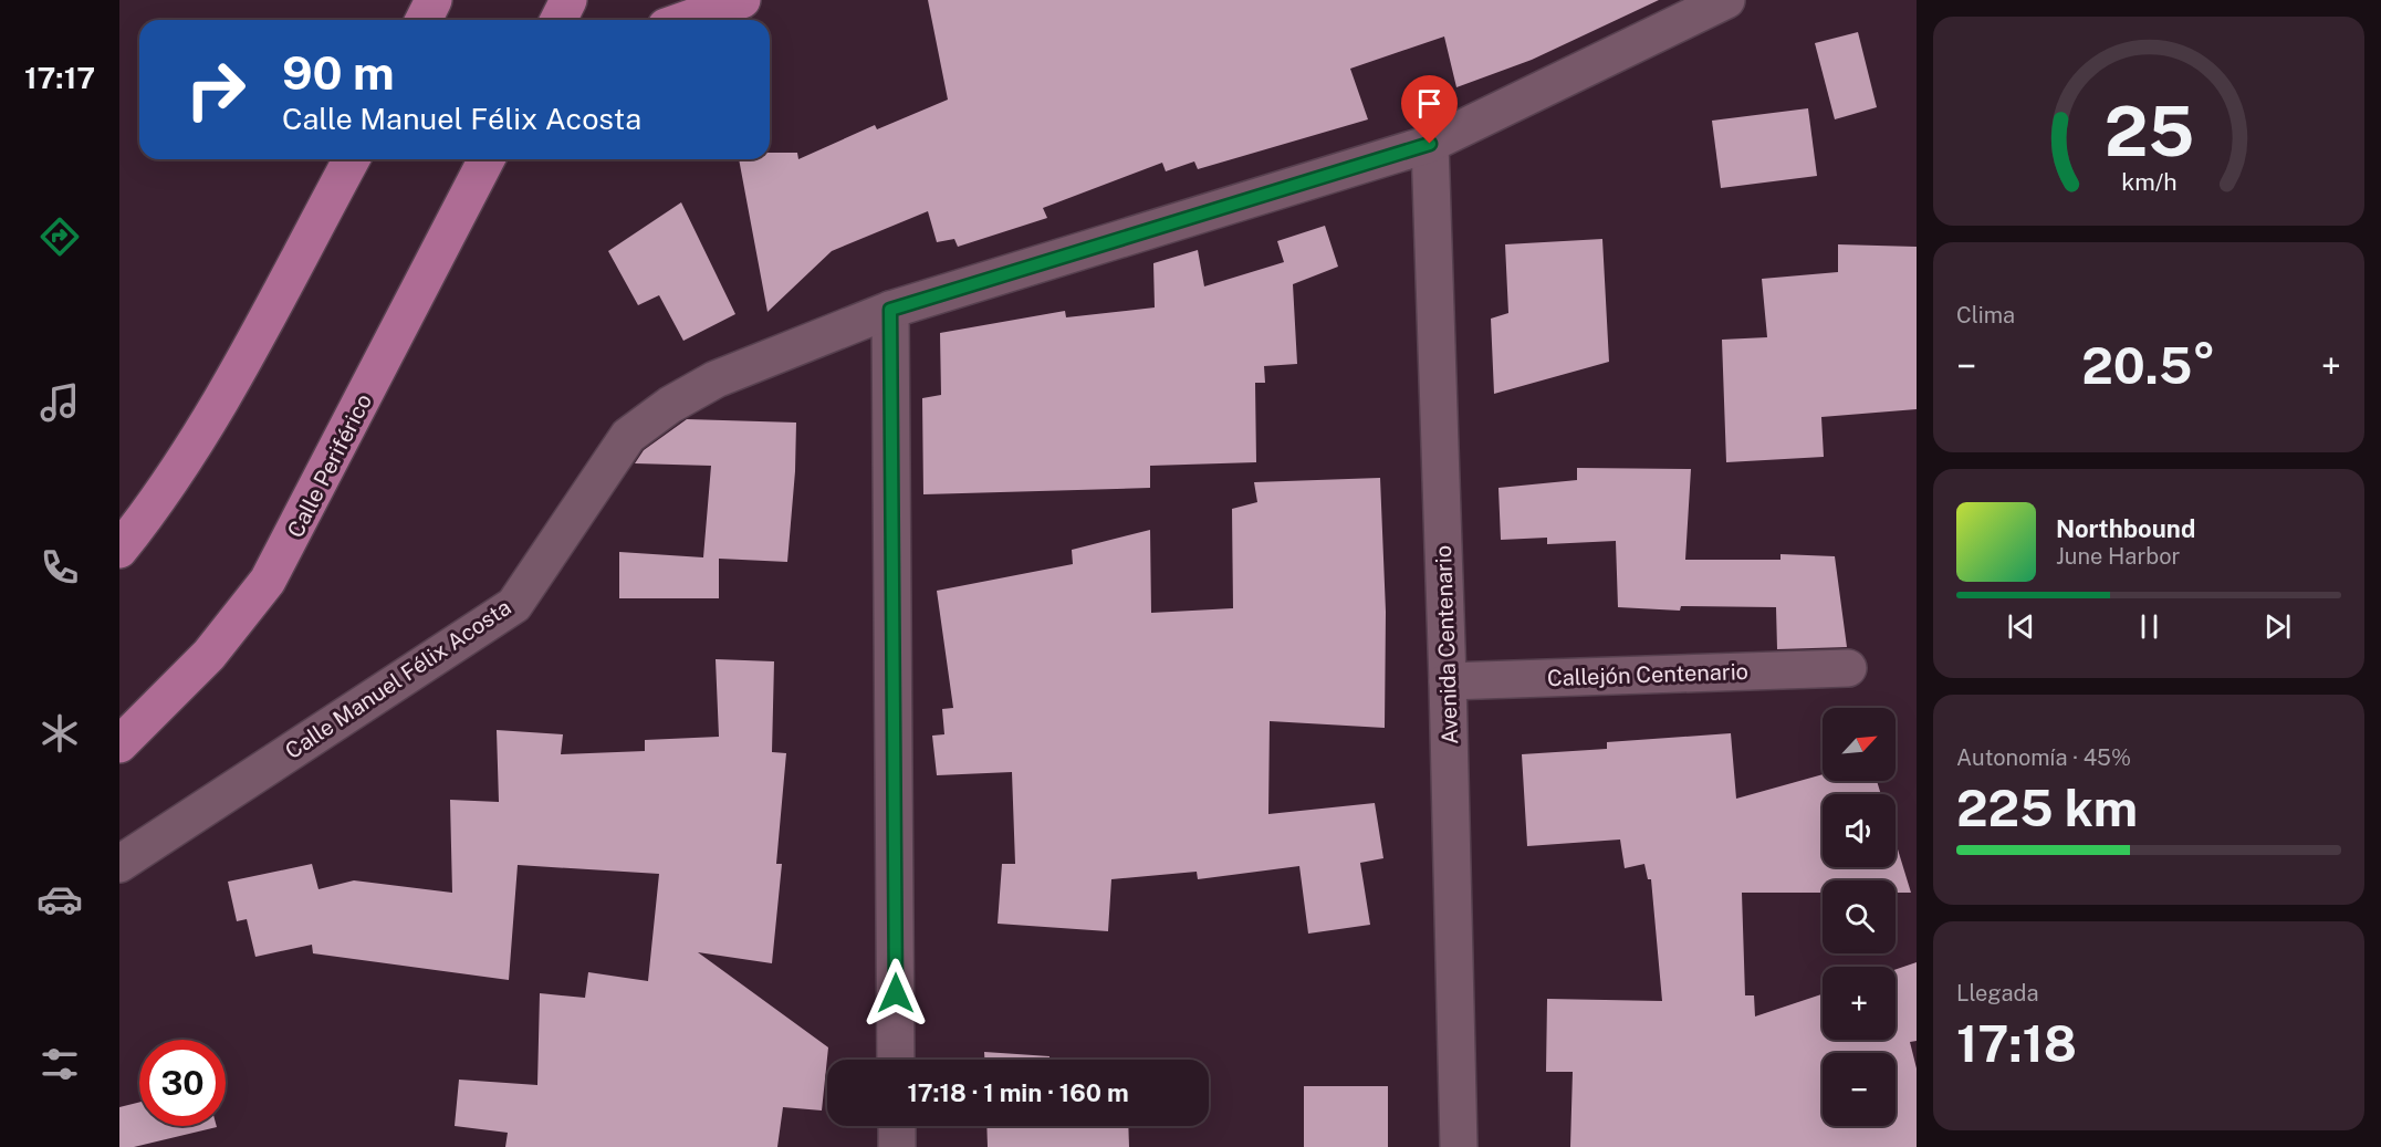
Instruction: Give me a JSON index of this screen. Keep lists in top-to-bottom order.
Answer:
{
  "streets": {
    "highway": ["Calle Periférico"],
    "street": ["Avenida Centenario", "Callejón Centenario", "Calle Manuel Félix Acosta"]
  },
  "crossings": [
    ["Avenida Centenario", "Callejón Centenario"],
    ["Avenida Centenario", "Calle Manuel Félix Acosta"]
  ],
  "north": "top right",
  "page": {
    "tabs": "17:17",
    "turn": ["90 m", "Calle Manuel Félix Acosta"],
    "tile": [
      "Clima",
      ["Autonomía · 45%", "225 km"],
      ["Llegada", "17:18"]
    ],
    "heat": ["−", "20.5°", "+"],
    "song": ["Northbound", "June Harbor"],
    "map_buttons": ["+", "−"],
    "limit": "30",
    "trip": "17:18 · 1 min · 160 m",
    "gauge": ["25", "km/h"]
  }
}
